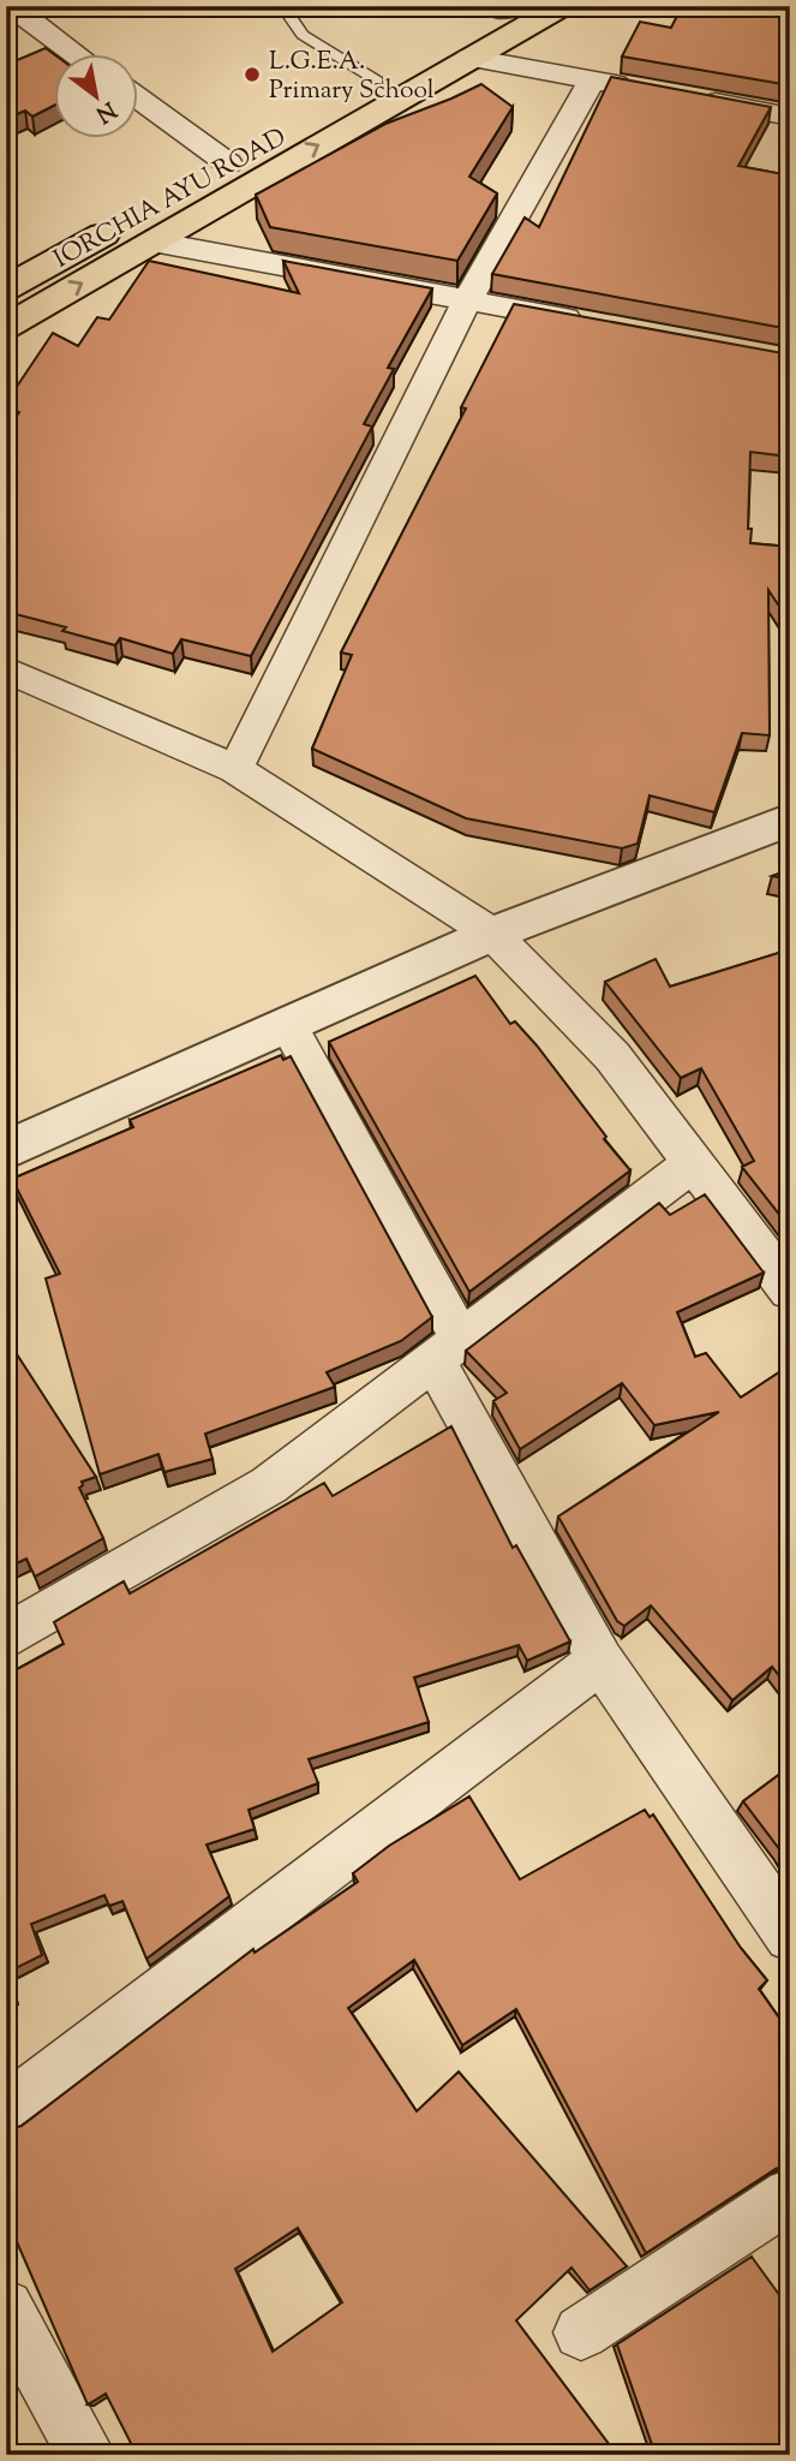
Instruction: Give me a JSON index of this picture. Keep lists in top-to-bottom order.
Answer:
{
  "streets": {
    "main road": ["IORCHIA AYU ROAD"]
  },
  "places": ["L.G.E.A. Primary School"],
  "north": "bottom right"
}
